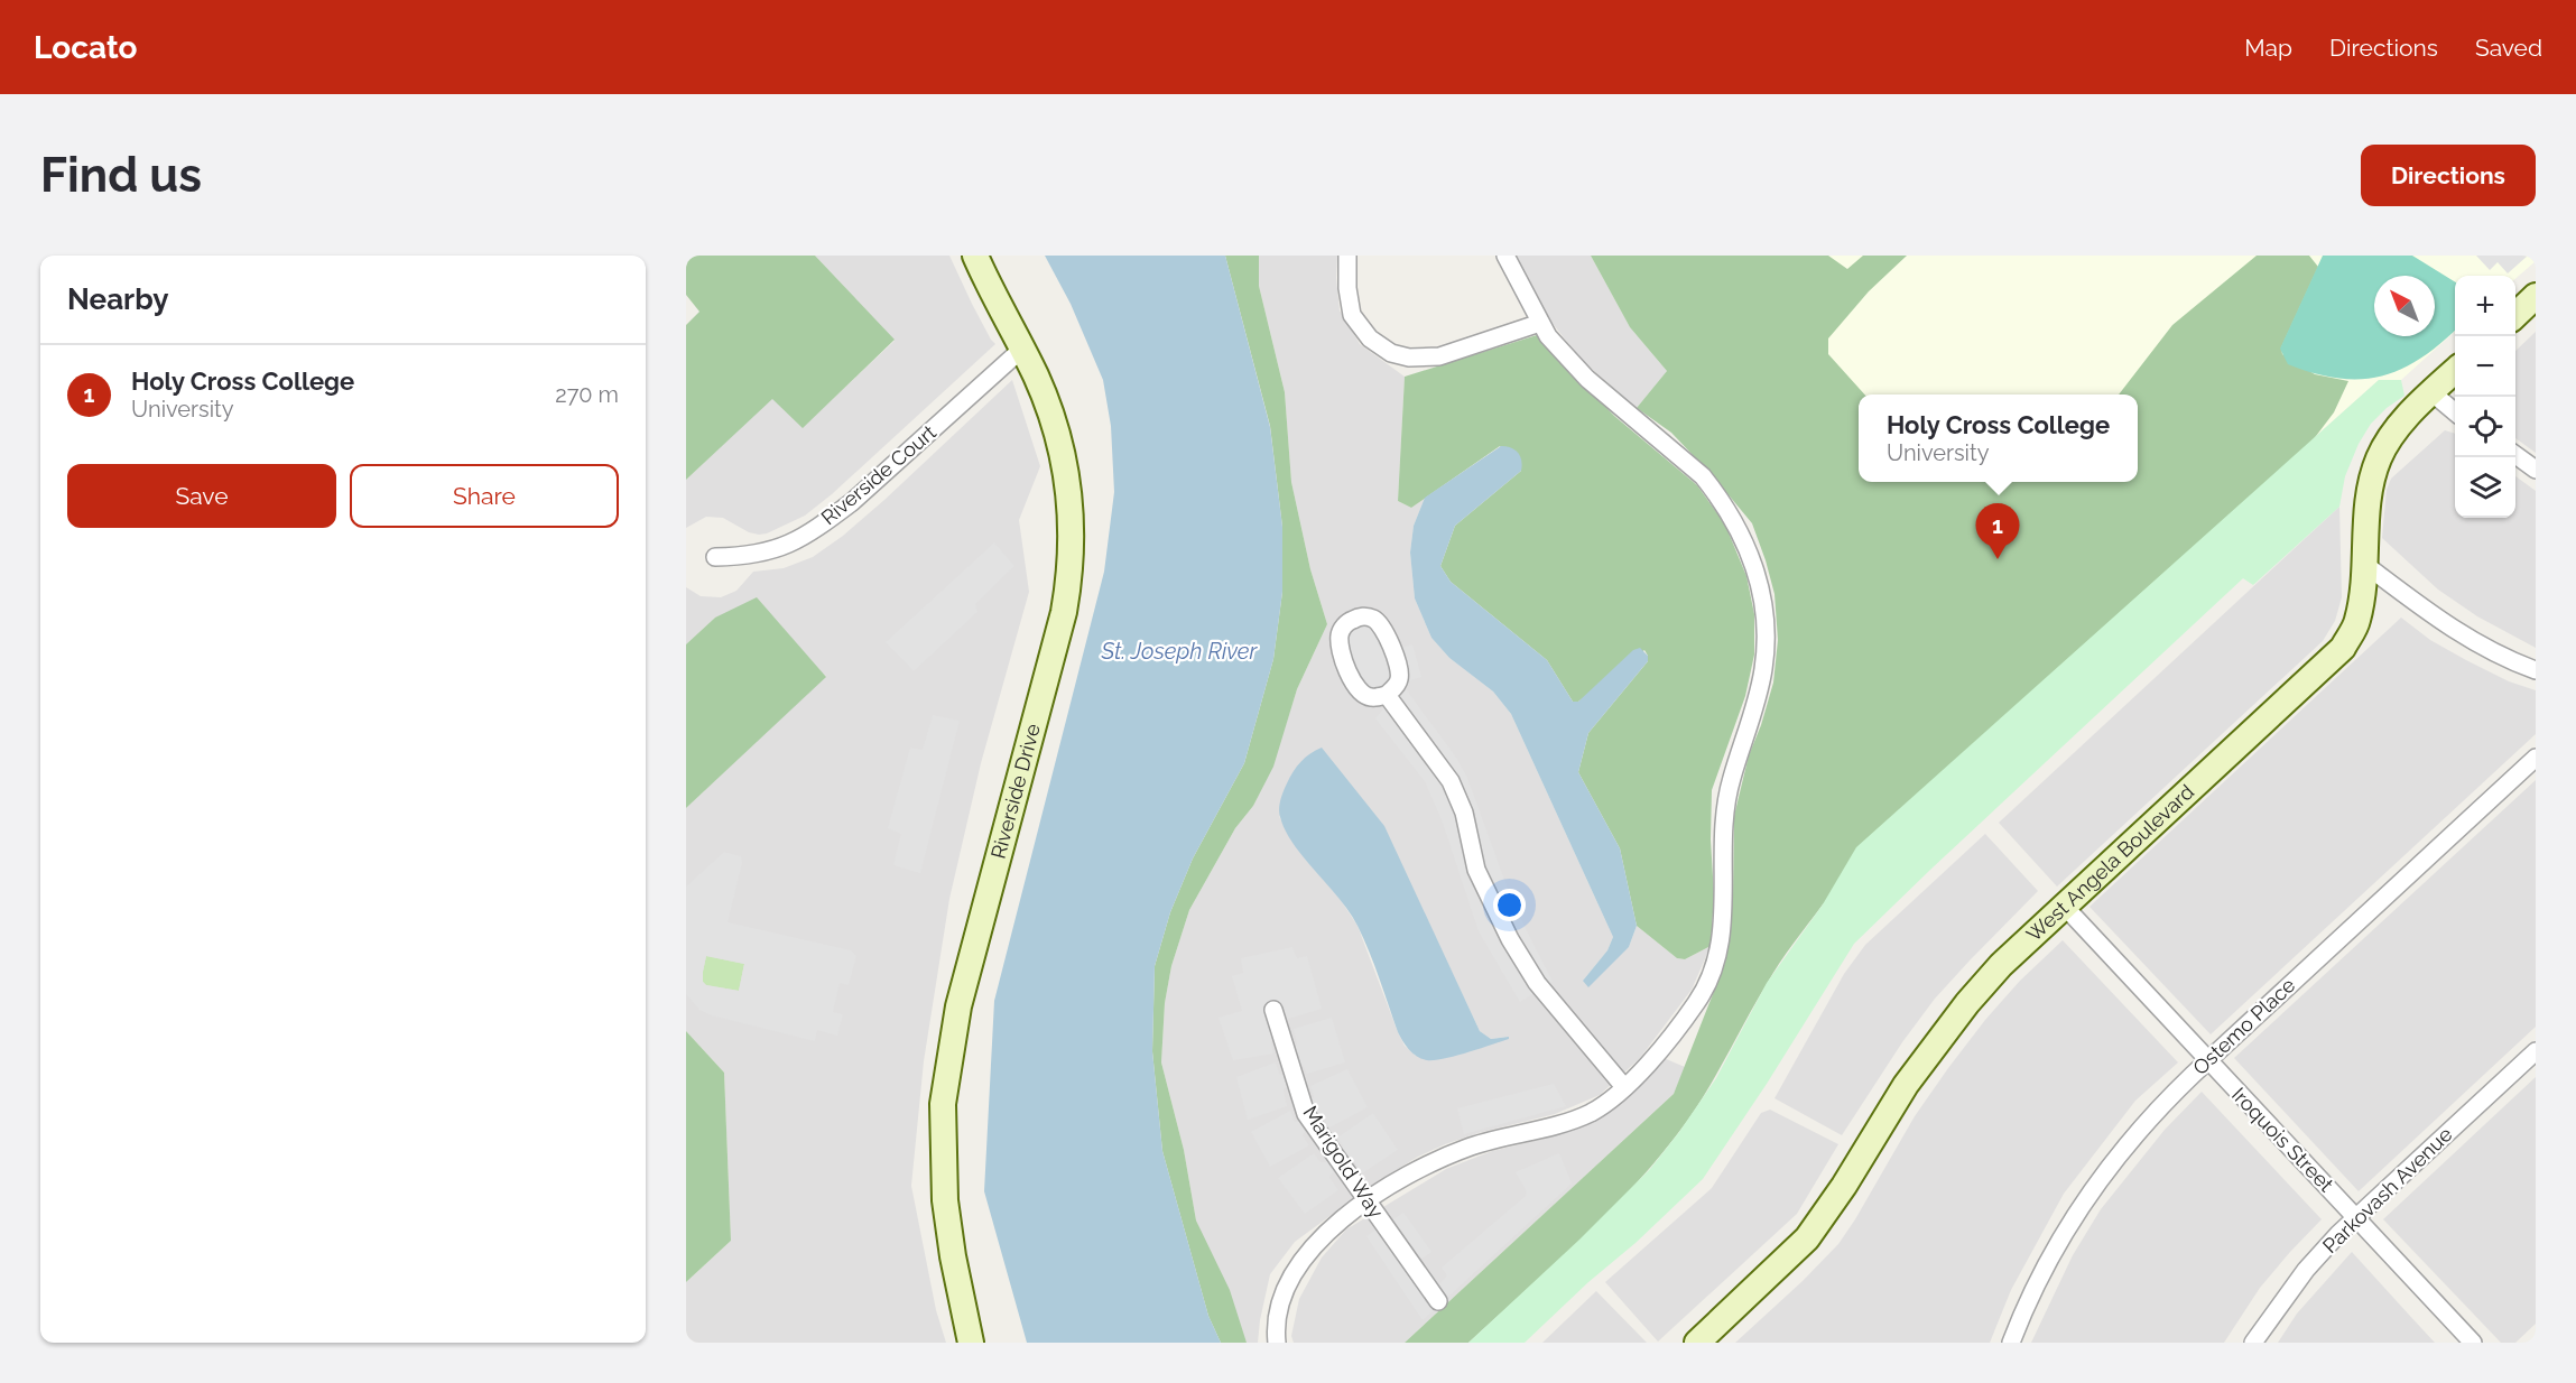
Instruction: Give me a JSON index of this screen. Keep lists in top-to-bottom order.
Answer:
{
  "streets": {
    "street": [
      "Riverside Court",
      "Riverside Drive",
      "West Angela Boulevard",
      "Ostemo Place",
      "Iroquois Street",
      "Marigold Way",
      "Parkovash Avenue"
    ]
  },
  "crossings": [
    ["Riverside Court", "Riverside Drive"],
    ["West Angela Boulevard", "Iroquois Street"],
    ["Ostemo Place", "Iroquois Street"],
    ["Iroquois Street", "Parkovash Avenue"]
  ],
  "water": ["St. Joseph River"],
  "north": "top left",
  "page": {
    "header": "Locato",
    "nav": ["Map", "Directions", "Saved"],
    "buttons": [
      "Directions",
      ["Save", "Share"]
    ],
    "title": "Find us",
    "heading": "Nearby",
    "map_buttons": ["+", "−"],
    "list": [
      {
        "mark": "1",
        "name": "Holy Cross College",
        "note": "University",
        "value": "270 m"
      }
    ],
    "popup": ["Holy Cross College", "University"],
    "pins": "1"
  }
}
